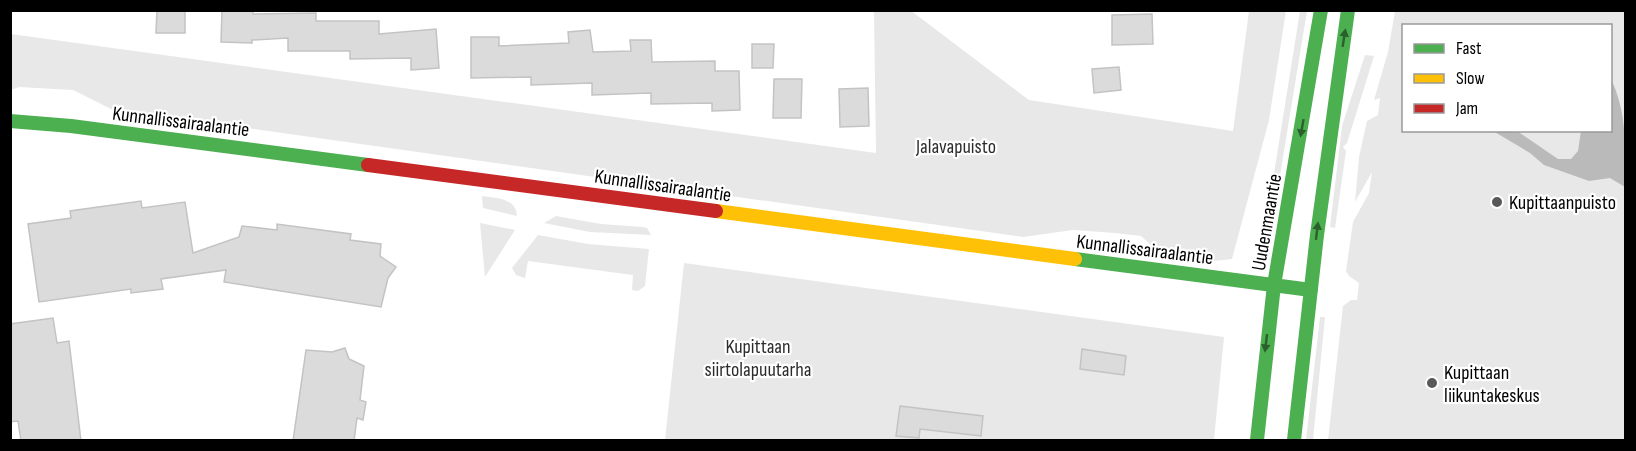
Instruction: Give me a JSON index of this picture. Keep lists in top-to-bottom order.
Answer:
{
  "streets": {
    "street": ["Kunnallissairaalantie", "Uudenmaantie"]
  },
  "crossings": [
    ["Kunnallissairaalantie", "Uudenmaantie"]
  ],
  "parks": ["Jalavapuisto", "Kupittaan siirtolapuutarha"],
  "places": ["Kupittaanpuisto", "Kupittaan liikuntakeskus"],
  "legend": ["Fast", "Slow", "Jam"]
}
